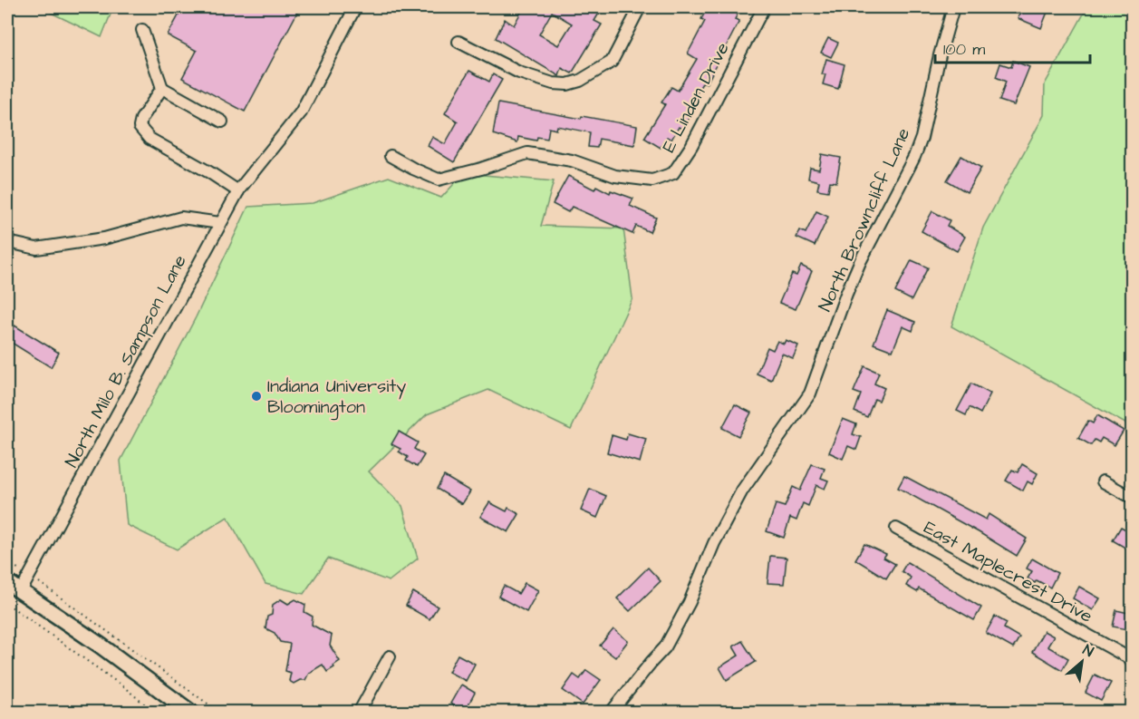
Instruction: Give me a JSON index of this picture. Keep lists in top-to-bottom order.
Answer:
{
  "streets": {
    "street": [
      "E Linden Drive",
      "North Browncliff Lane",
      "North Milo B. Sampson Lane",
      "East Maplecrest Drive"
    ]
  },
  "places": ["Indiana University Bloomington"],
  "scale_bar": "100 m",
  "north": "top right"
}
